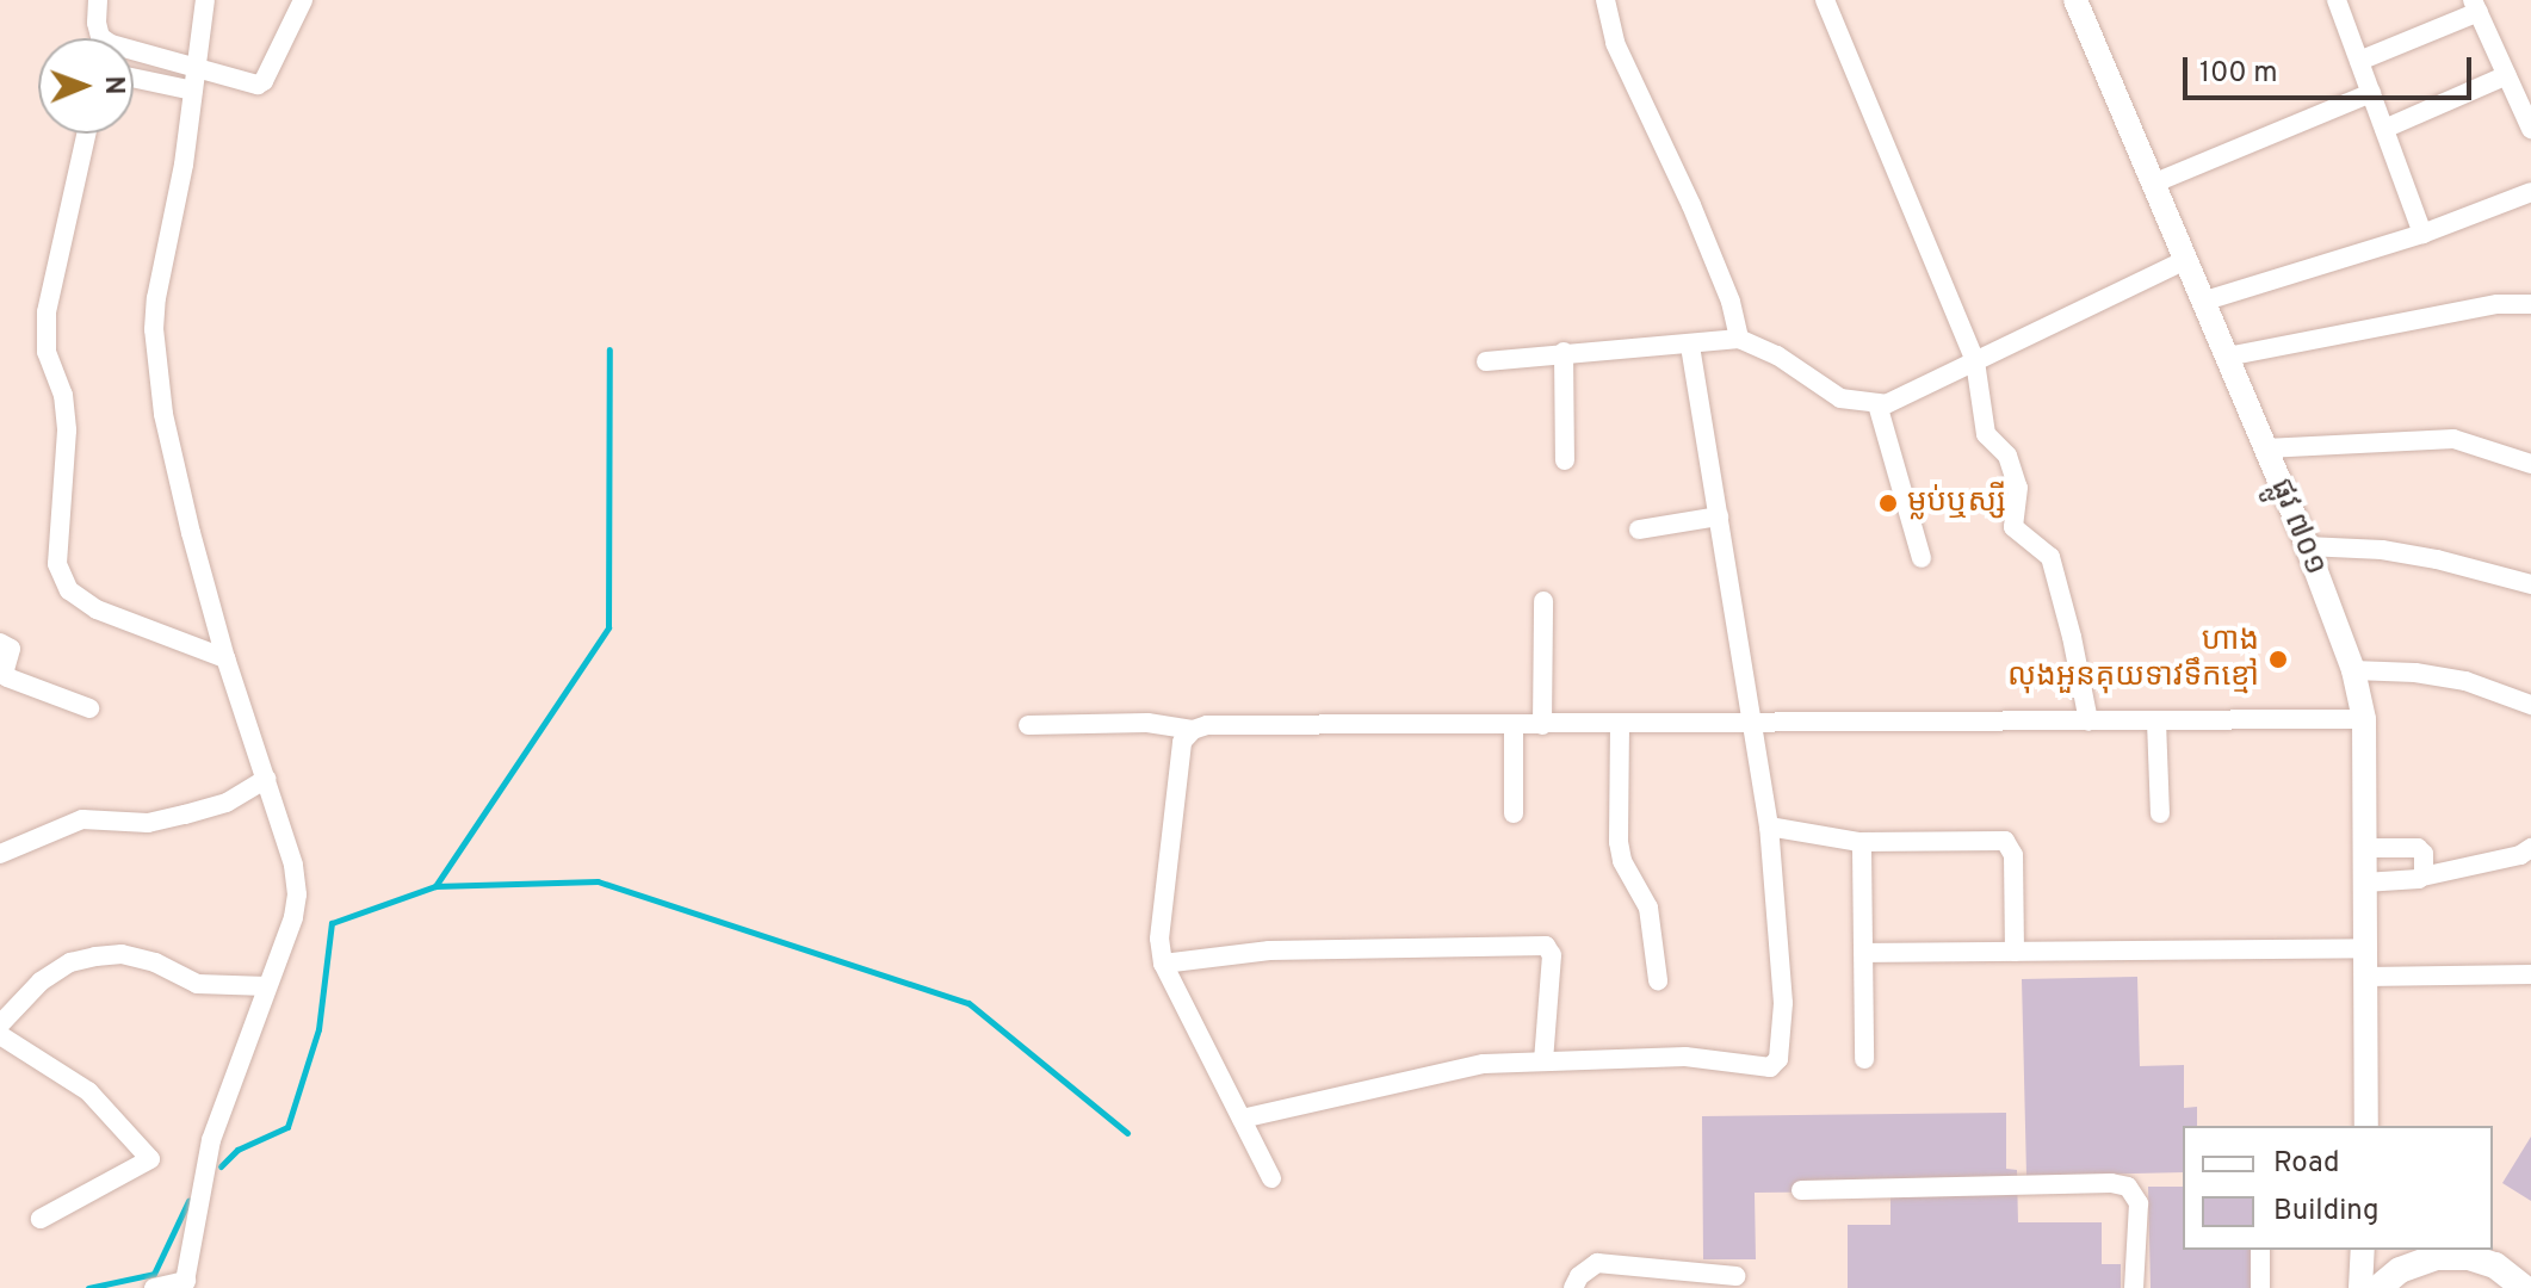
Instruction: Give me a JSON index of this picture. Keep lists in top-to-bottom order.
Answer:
{
  "streets": {
    "main road": ["ផ្លូវ ៧០១"]
  },
  "places": ["ម្លប់ឬស្សី", "ហាង លុងអួនគុយទាវទឹកខ្មៅ"],
  "legend": ["Road", "Building"],
  "scale_bar": "100 m",
  "north": "right"
}
